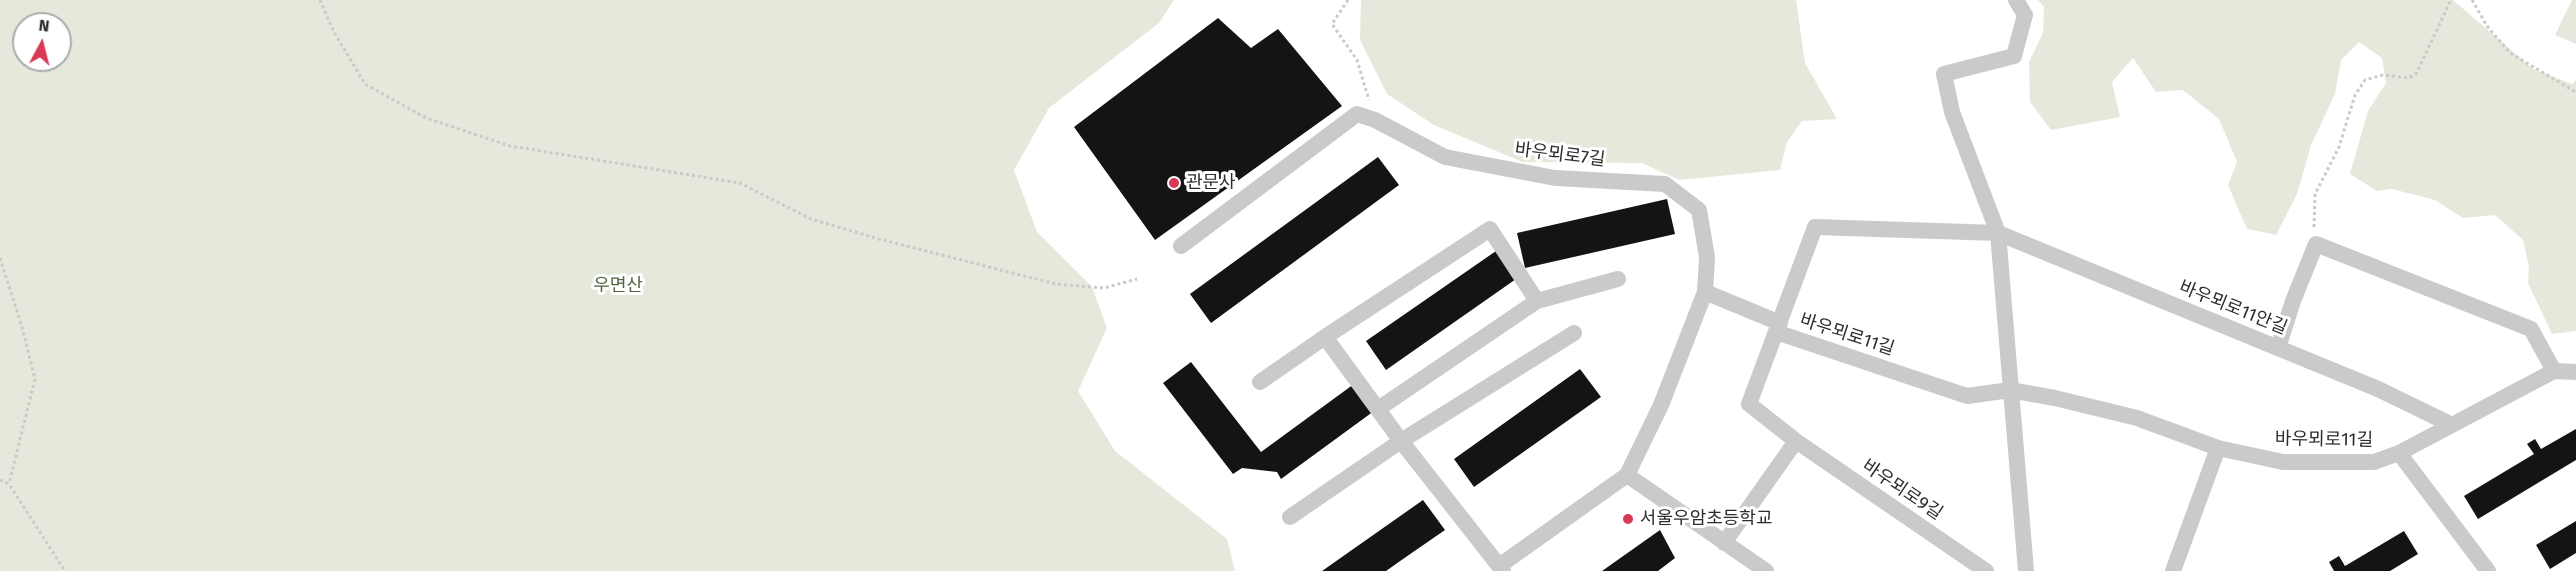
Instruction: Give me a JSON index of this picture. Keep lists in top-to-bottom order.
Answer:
{
  "streets": {
    "street": [
      "바우뫼로7길",
      "바우뫼로11안길",
      "바우뫼로11길",
      "바우뫼로9길"
    ]
  },
  "crossings": [
    ["바우뫼로7길", "바우뫼로11길"],
    ["바우뫼로11안길", "바우뫼로11길"],
    ["바우뫼로11안길", "바우뫼로9길"],
    ["바우뫼로11길", "바우뫼로9길"]
  ],
  "parks": ["우면산"],
  "places": ["관문사", "서울우암초등학교"],
  "north": "top"
}
